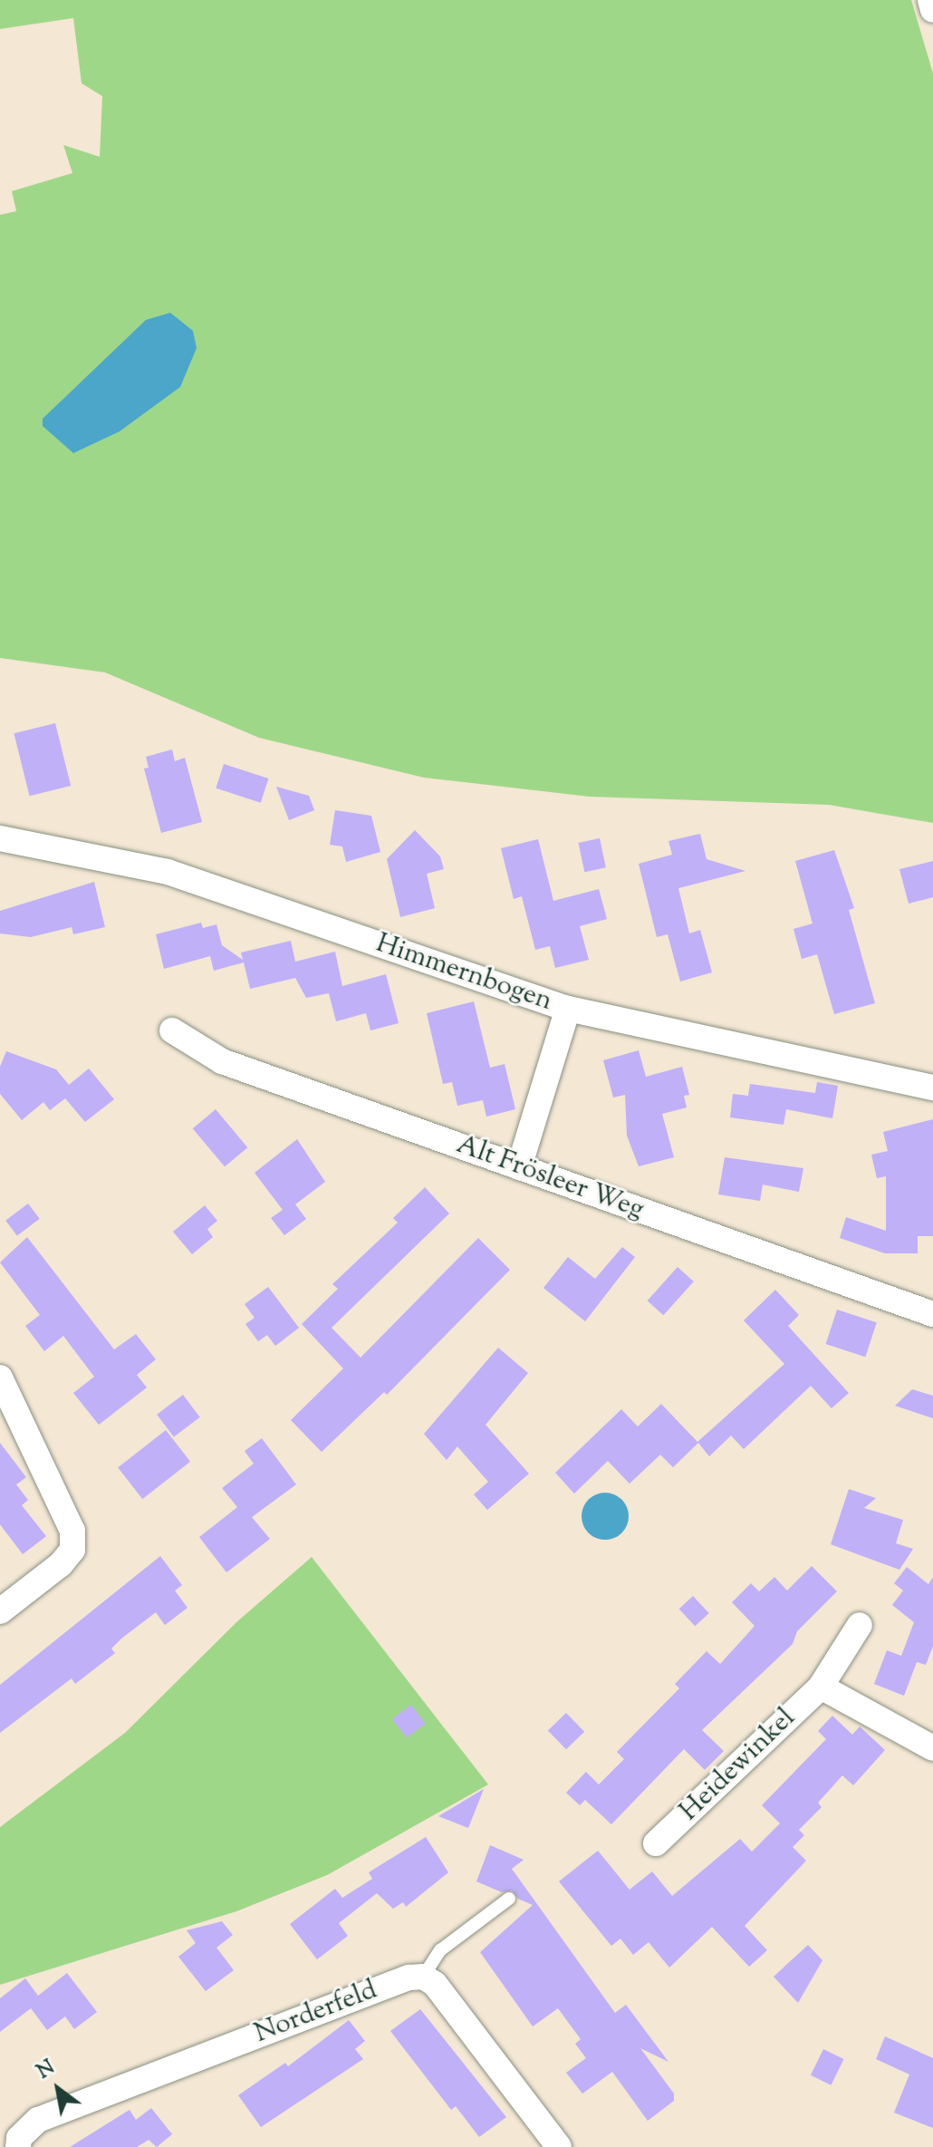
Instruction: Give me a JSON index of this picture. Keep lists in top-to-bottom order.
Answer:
{
  "streets": {
    "street": [
      "Himmernbogen",
      "Alt Frösleer Weg",
      "Heidewinkel",
      "Norderfeld"
    ]
  },
  "north": "top left"
}
